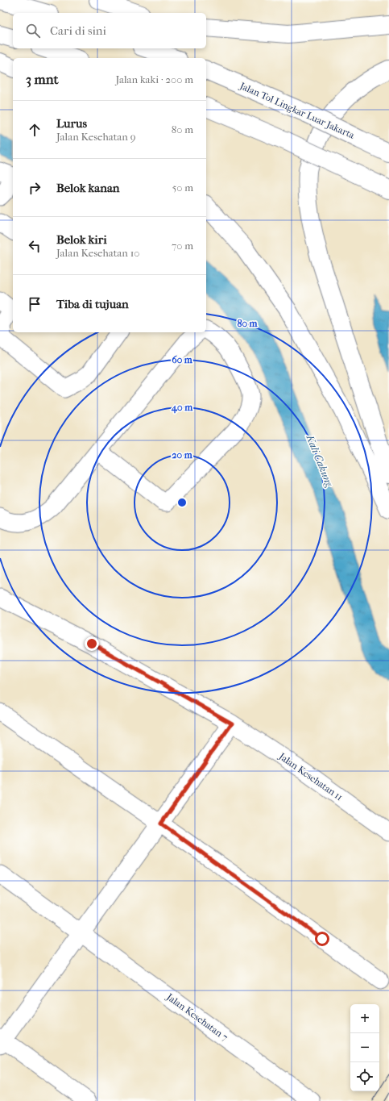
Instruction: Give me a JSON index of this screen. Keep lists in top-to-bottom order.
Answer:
{
  "streets": {
    "highway": ["Jalan Tol Lingkar Luar Jakarta"],
    "street": ["Jalan Kesehatan 11", "Jalan Kesehatan 7"]
  },
  "water": ["Kali Cakung"],
  "page": {
    "search": "Cari di sini",
    "heading": ["3 mnt", "Jalan kaki · 200 m"],
    "list": [
      ["Lurus", "Jalan Kesehatan 9", "80 m"],
      ["Belok kanan", "50 m"],
      ["Belok kiri", "Jalan Kesehatan 10", "70 m"],
      "Tiba di tujuan"
    ],
    "map_buttons": ["+", "−"]
  },
  "rings": [
    "80 m",
    "60 m",
    "40 m",
    "20 m"
  ]
}
